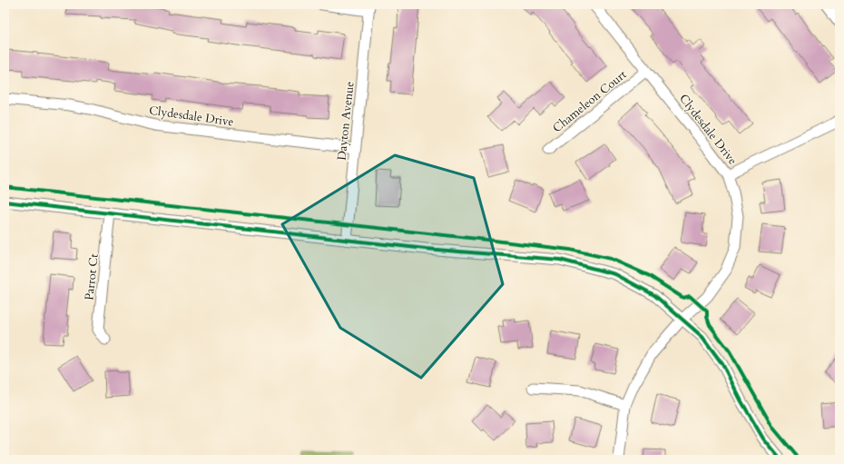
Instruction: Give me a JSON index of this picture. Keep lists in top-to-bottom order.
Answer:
{
  "streets": {
    "street": [
      "Chameleon Court",
      "Clydesdale Drive",
      "Dayton Avenue",
      "Parrot Ct"
    ]
  },
  "crossings": [
    ["Chameleon Court", "Clydesdale Drive"],
    ["Clydesdale Drive", "Dayton Avenue"]
  ]
}
